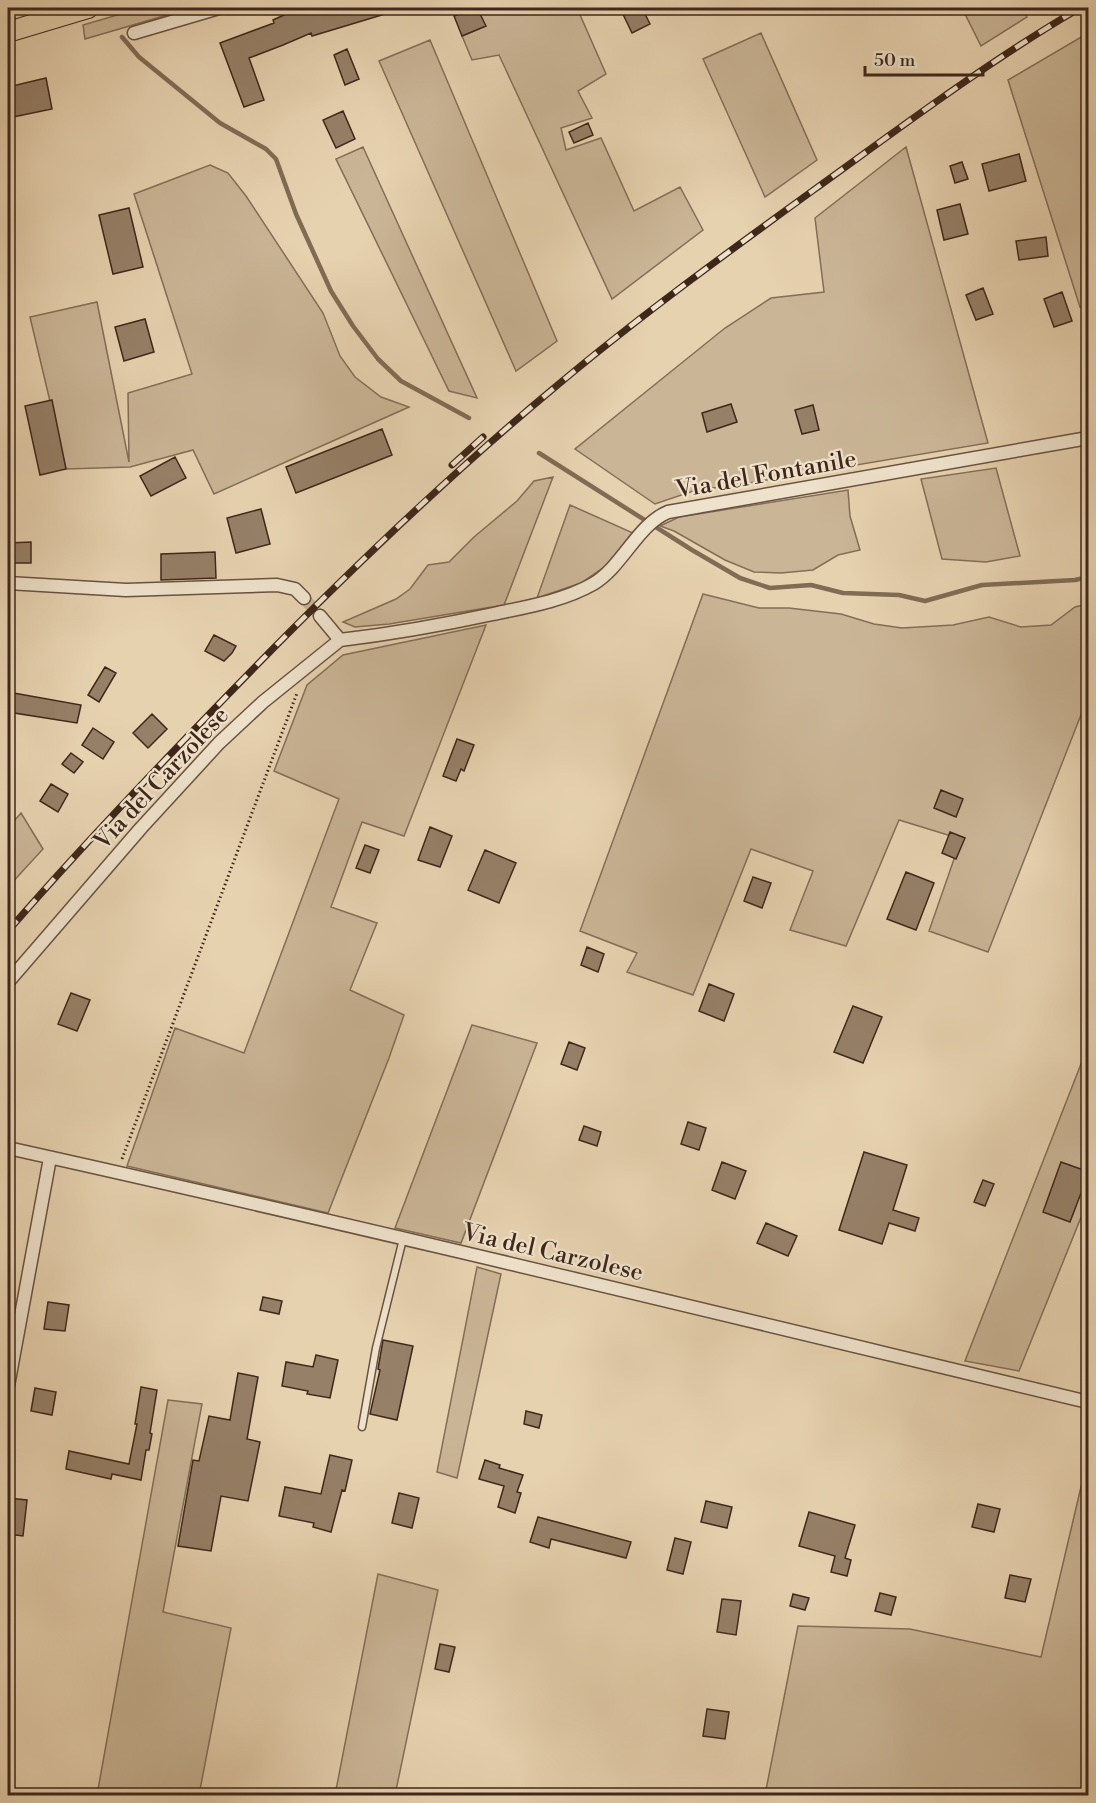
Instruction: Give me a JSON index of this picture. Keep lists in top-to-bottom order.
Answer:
{
  "streets": {
    "street": ["Via del Fontanile", "Via del Carzolese"]
  },
  "crossings": [
    ["Via del Fontanile", "Via del Carzolese"]
  ],
  "scale_bar": "50 m"
}
